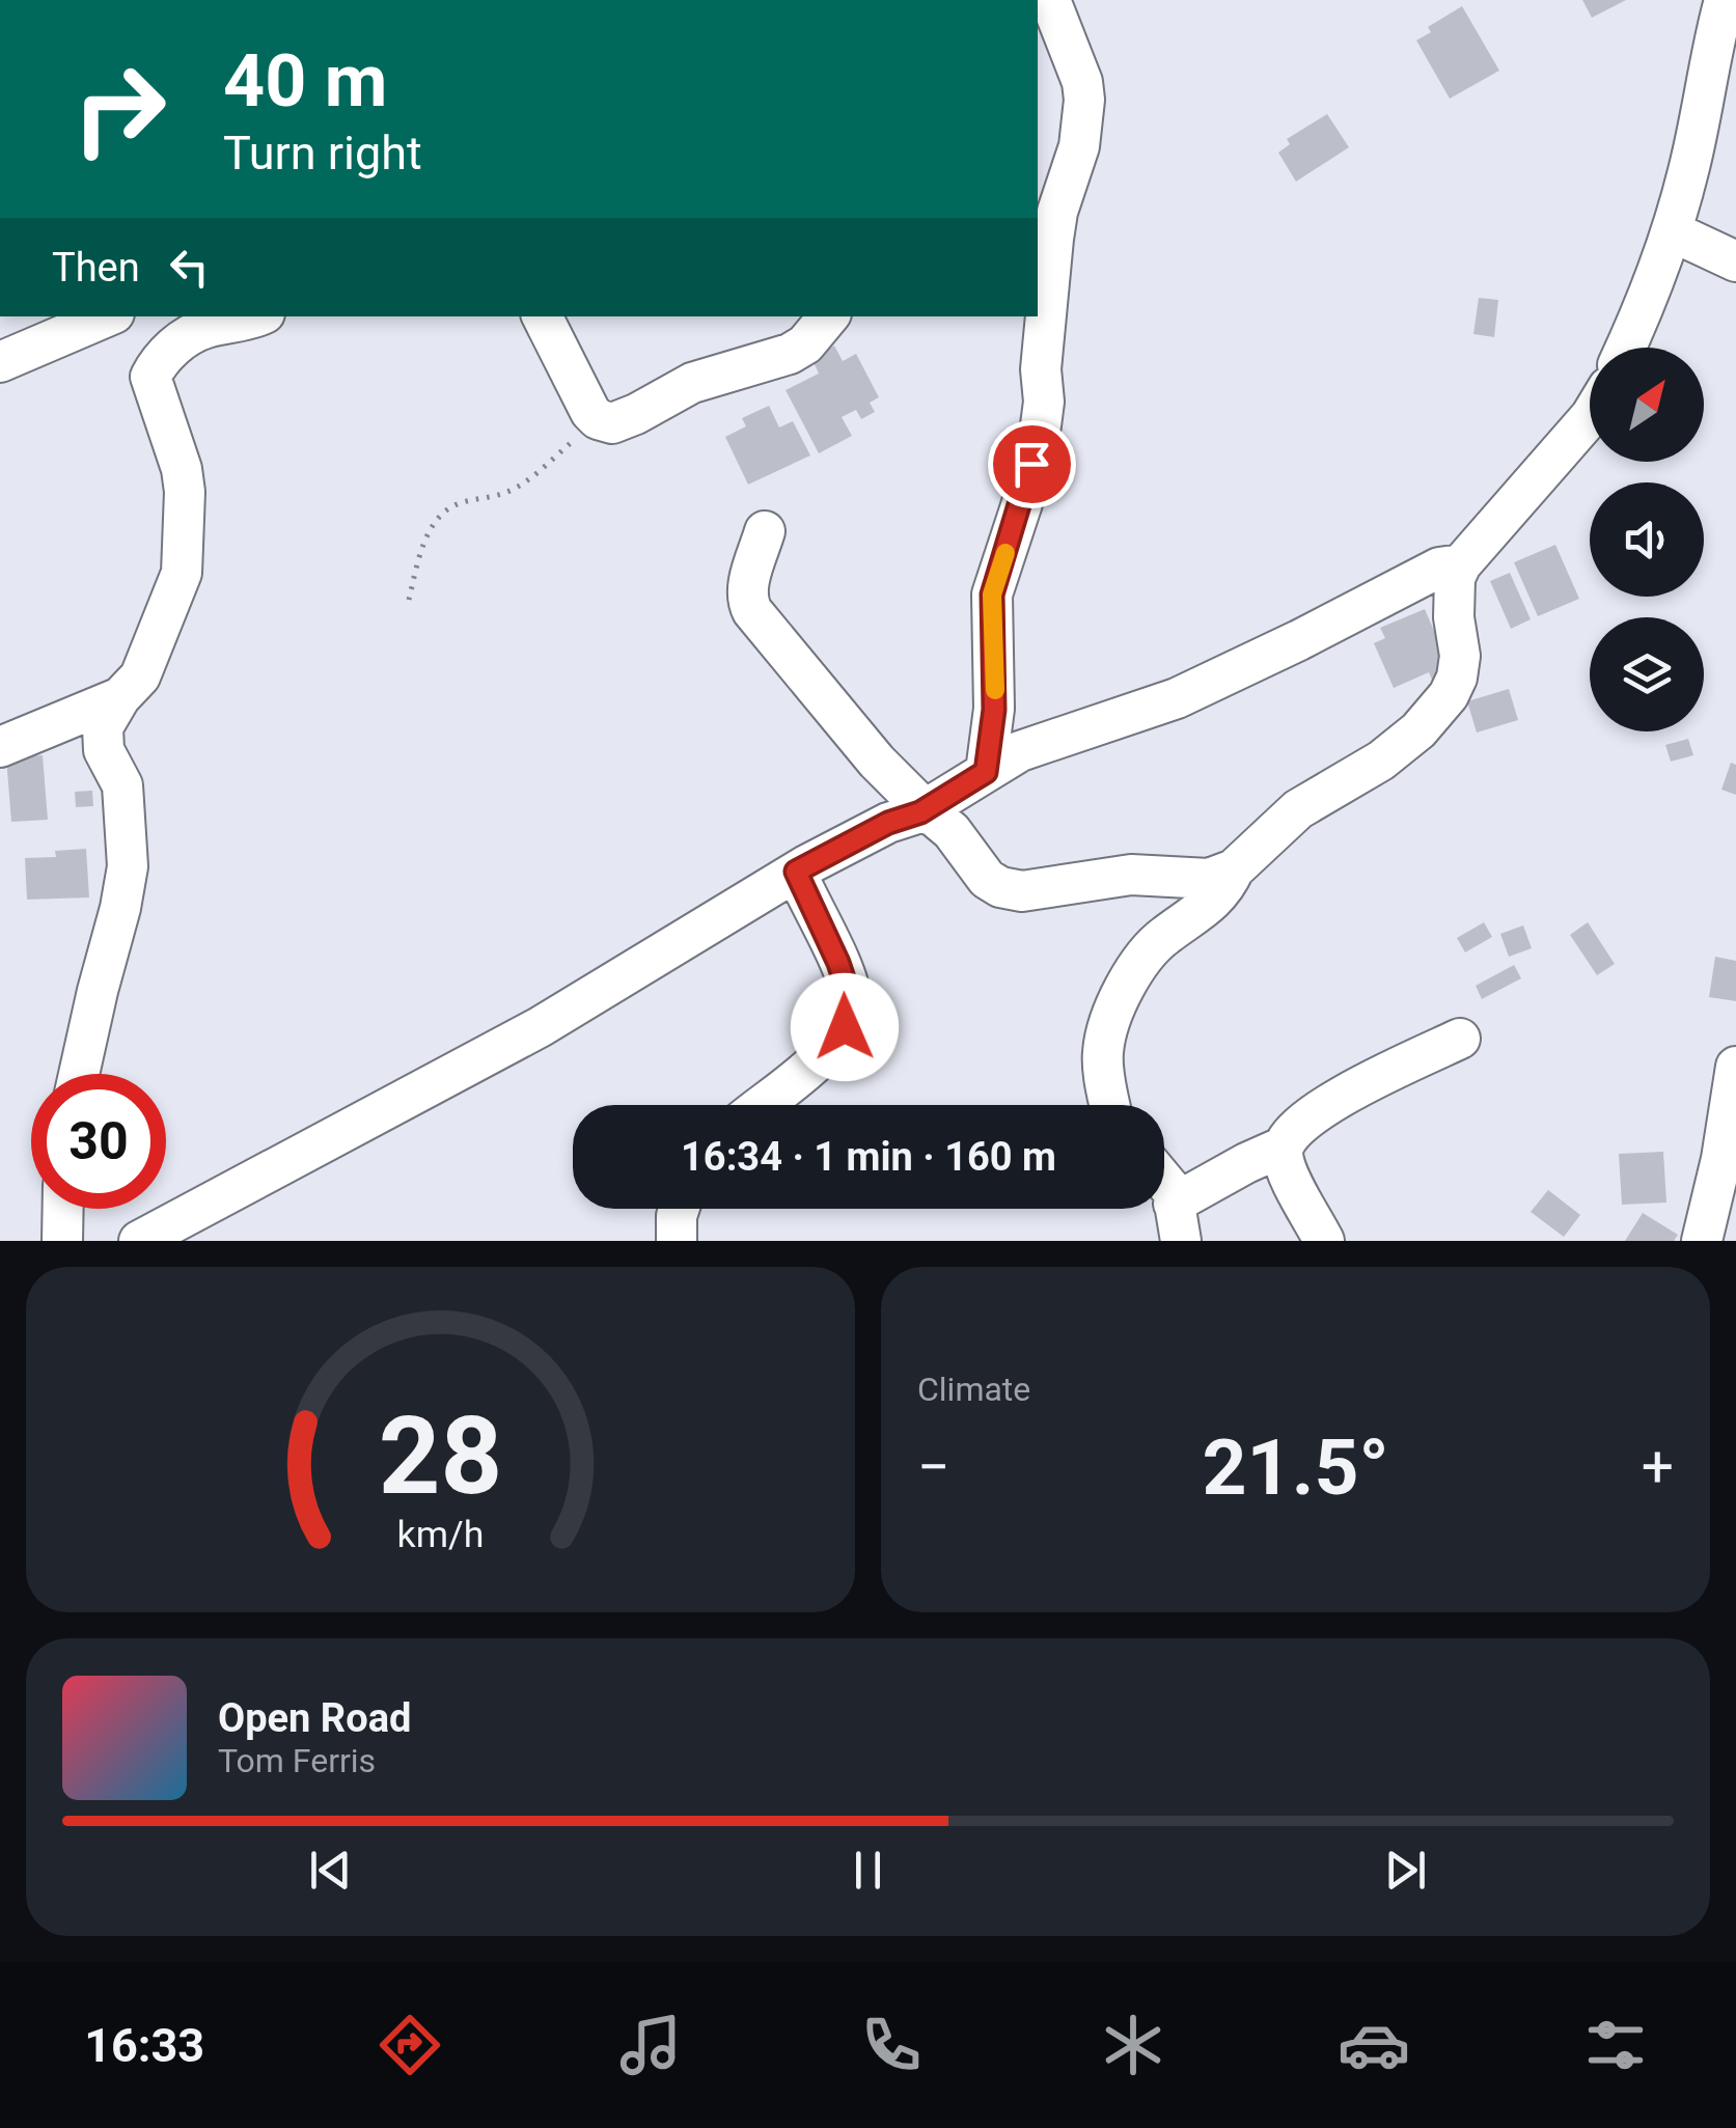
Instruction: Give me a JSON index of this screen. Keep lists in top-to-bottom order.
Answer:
{
  "north": "top right",
  "page": {
    "turn": ["40 m", "Turn right"],
    "then": "Then",
    "limit": "30",
    "trip": "16:34 · 1 min · 160 m",
    "tile": "Climate",
    "heat": ["−", "21.5°", "+"],
    "song": ["Open Road", "Tom Ferris"],
    "tabs": "16:33",
    "gauge": ["28", "km/h"]
  }
}
